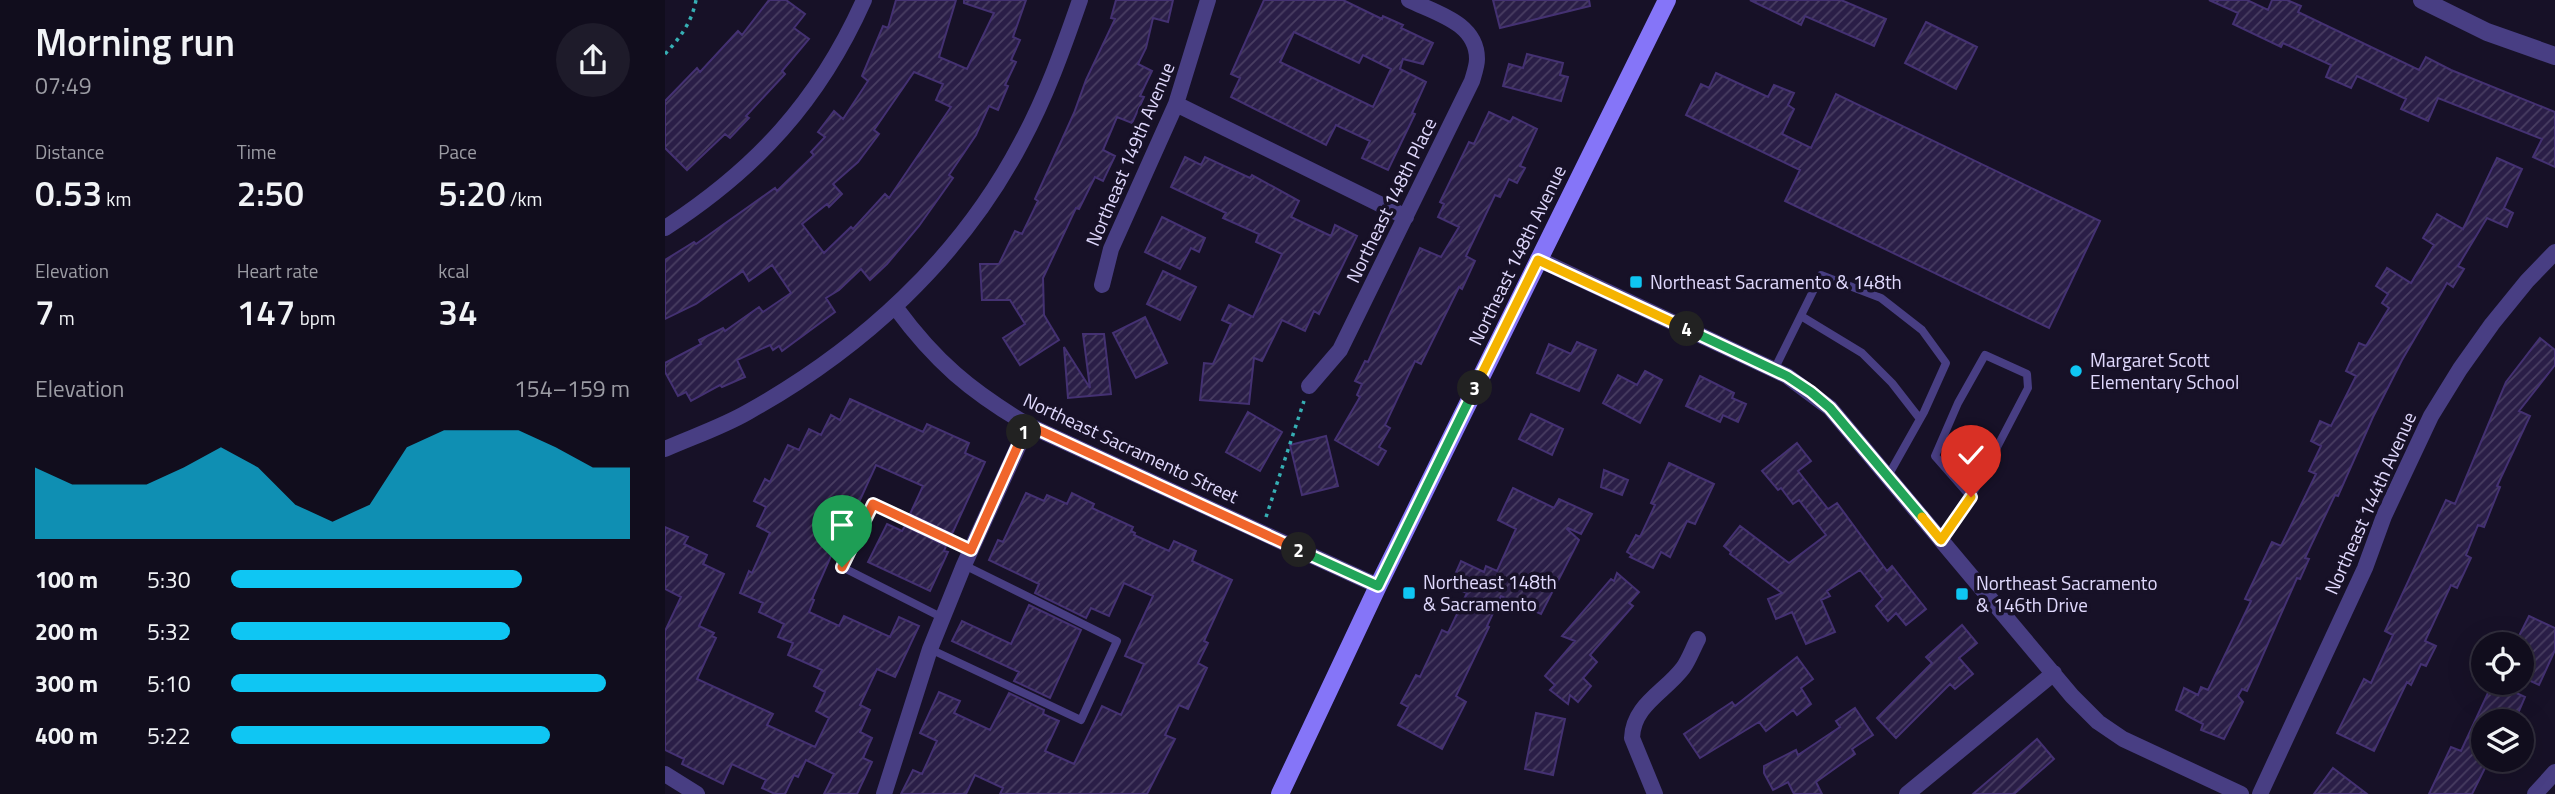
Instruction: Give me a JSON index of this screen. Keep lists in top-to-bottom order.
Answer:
{
  "streets": {
    "main road": ["Northeast 148th Avenue"],
    "street": [
      "Northeast 149th Avenue",
      "Northeast 148th Place",
      "Northeast Sacramento Street",
      "Northeast 144th Avenue"
    ]
  },
  "crossings": [
    ["Northeast 148th Avenue", "Northeast Sacramento Street"]
  ],
  "places": {
    "transit": ["Northeast Sacramento & 148th", "Northeast 148th & Sacramento", "Northeast Sacramento & 146th Drive"],
    "other": ["Margaret Scott Elementary School"]
  },
  "page": {
    "heading": ["Morning run", "07:49"],
    "stats": [
      ["Distance", "0.53 km"],
      ["Time", "2:50"],
      ["Pace", "5:20 /km"],
      ["Elevation", "7 m"],
      ["Heart rate", "147 bpm"],
      ["kcal", "34"]
    ],
    "pins": [
      "4",
      "3",
      "1",
      "2"
    ],
    "chart": ["Elevation", "154–159 m"],
    "list": [
      {
        "name": "100 m",
        "note": "5:30"
      },
      {
        "name": "200 m",
        "note": "5:32"
      },
      {
        "name": "300 m",
        "note": "5:10"
      },
      {
        "name": "400 m",
        "note": "5:22"
      }
    ]
  }
}
